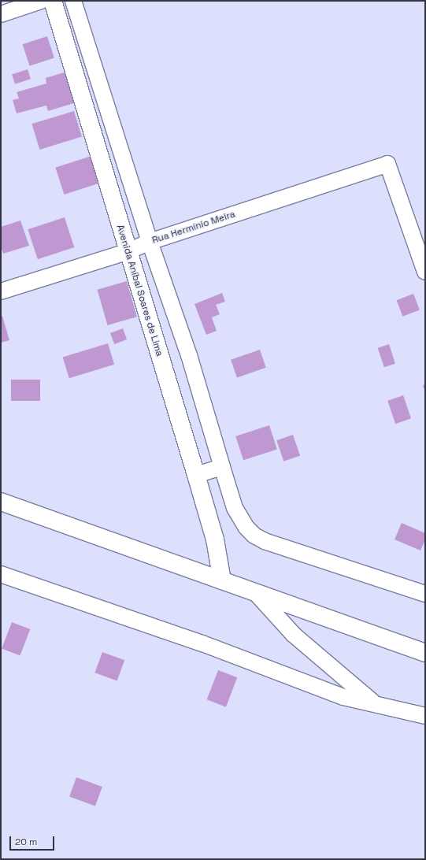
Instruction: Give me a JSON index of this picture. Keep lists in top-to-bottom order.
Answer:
{
  "streets": {
    "street": ["Rua Hermínio Meira", "Avenida Aníbal Soares de Lima"]
  },
  "crossings": [
    ["Rua Hermínio Meira", "Avenida Aníbal Soares de Lima"]
  ],
  "scale_bar": "20 m"
}
